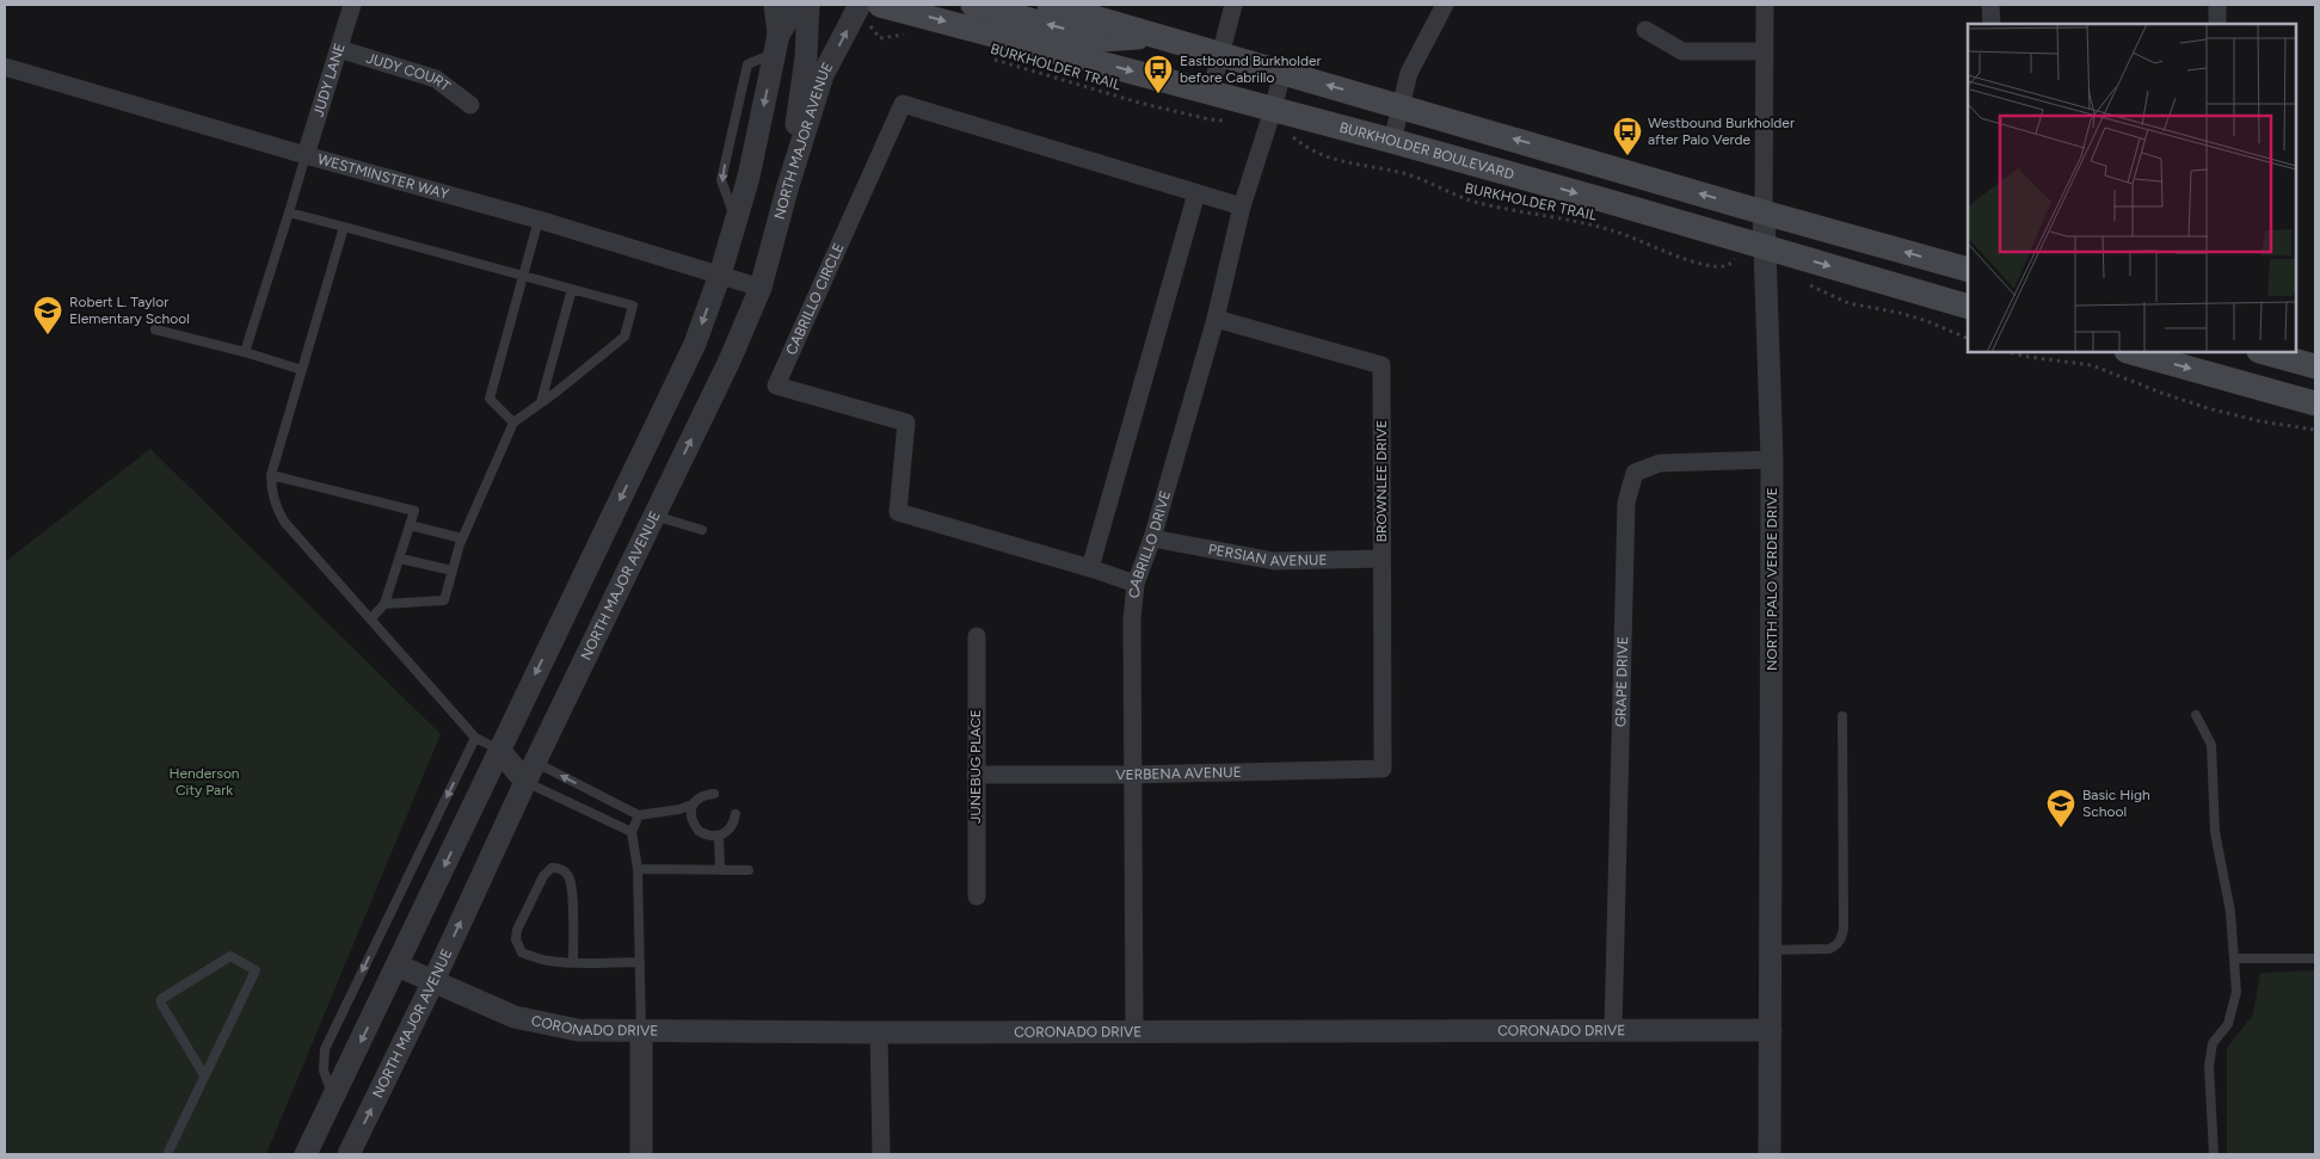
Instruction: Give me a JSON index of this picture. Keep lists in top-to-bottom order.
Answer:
{
  "streets": {
    "main road": ["BURKHOLDER BOULEVARD"],
    "street": [
      "JUDY COURT",
      "JUDY LANE",
      "NORTH MAJOR AVENUE",
      "WESTMINSTER WAY",
      "CABRILLO CIRCLE",
      "BROWNLEE DRIVE",
      "CABRILLO DRIVE",
      "PERSIAN AVENUE",
      "NORTH PALO VERDE DRIVE",
      "GRAPE DRIVE",
      "JUNEBUG PLACE",
      "VERBENA AVENUE",
      "CORONADO DRIVE"
    ],
    "path": ["BURKHOLDER TRAIL"]
  },
  "crossings": [
    ["JUDY COURT", "JUDY LANE"],
    ["JUDY LANE", "WESTMINSTER WAY"],
    ["NORTH MAJOR AVENUE", "WESTMINSTER WAY"],
    ["NORTH MAJOR AVENUE", "CORONADO DRIVE"],
    ["BURKHOLDER BOULEVARD", "CABRILLO DRIVE"],
    ["BURKHOLDER BOULEVARD", "NORTH PALO VERDE DRIVE"],
    ["CABRILLO CIRCLE", "CABRILLO DRIVE"],
    ["BROWNLEE DRIVE", "CABRILLO DRIVE"],
    ["BROWNLEE DRIVE", "PERSIAN AVENUE"],
    ["BROWNLEE DRIVE", "VERBENA AVENUE"],
    ["CABRILLO DRIVE", "PERSIAN AVENUE"],
    ["CABRILLO DRIVE", "VERBENA AVENUE"],
    ["CABRILLO DRIVE", "CORONADO DRIVE"],
    ["NORTH PALO VERDE DRIVE", "GRAPE DRIVE"],
    ["NORTH PALO VERDE DRIVE", "CORONADO DRIVE"],
    ["GRAPE DRIVE", "CORONADO DRIVE"],
    ["JUNEBUG PLACE", "VERBENA AVENUE"]
  ],
  "parks": ["Henderson City Park"],
  "places": {
    "bus stop": ["Eastbound Burkholder before Cabrillo", "Westbound Burkholder after Palo Verde"],
    "school or university": ["Robert L. Taylor Elementary School", "Basic High School"]
  }
}
